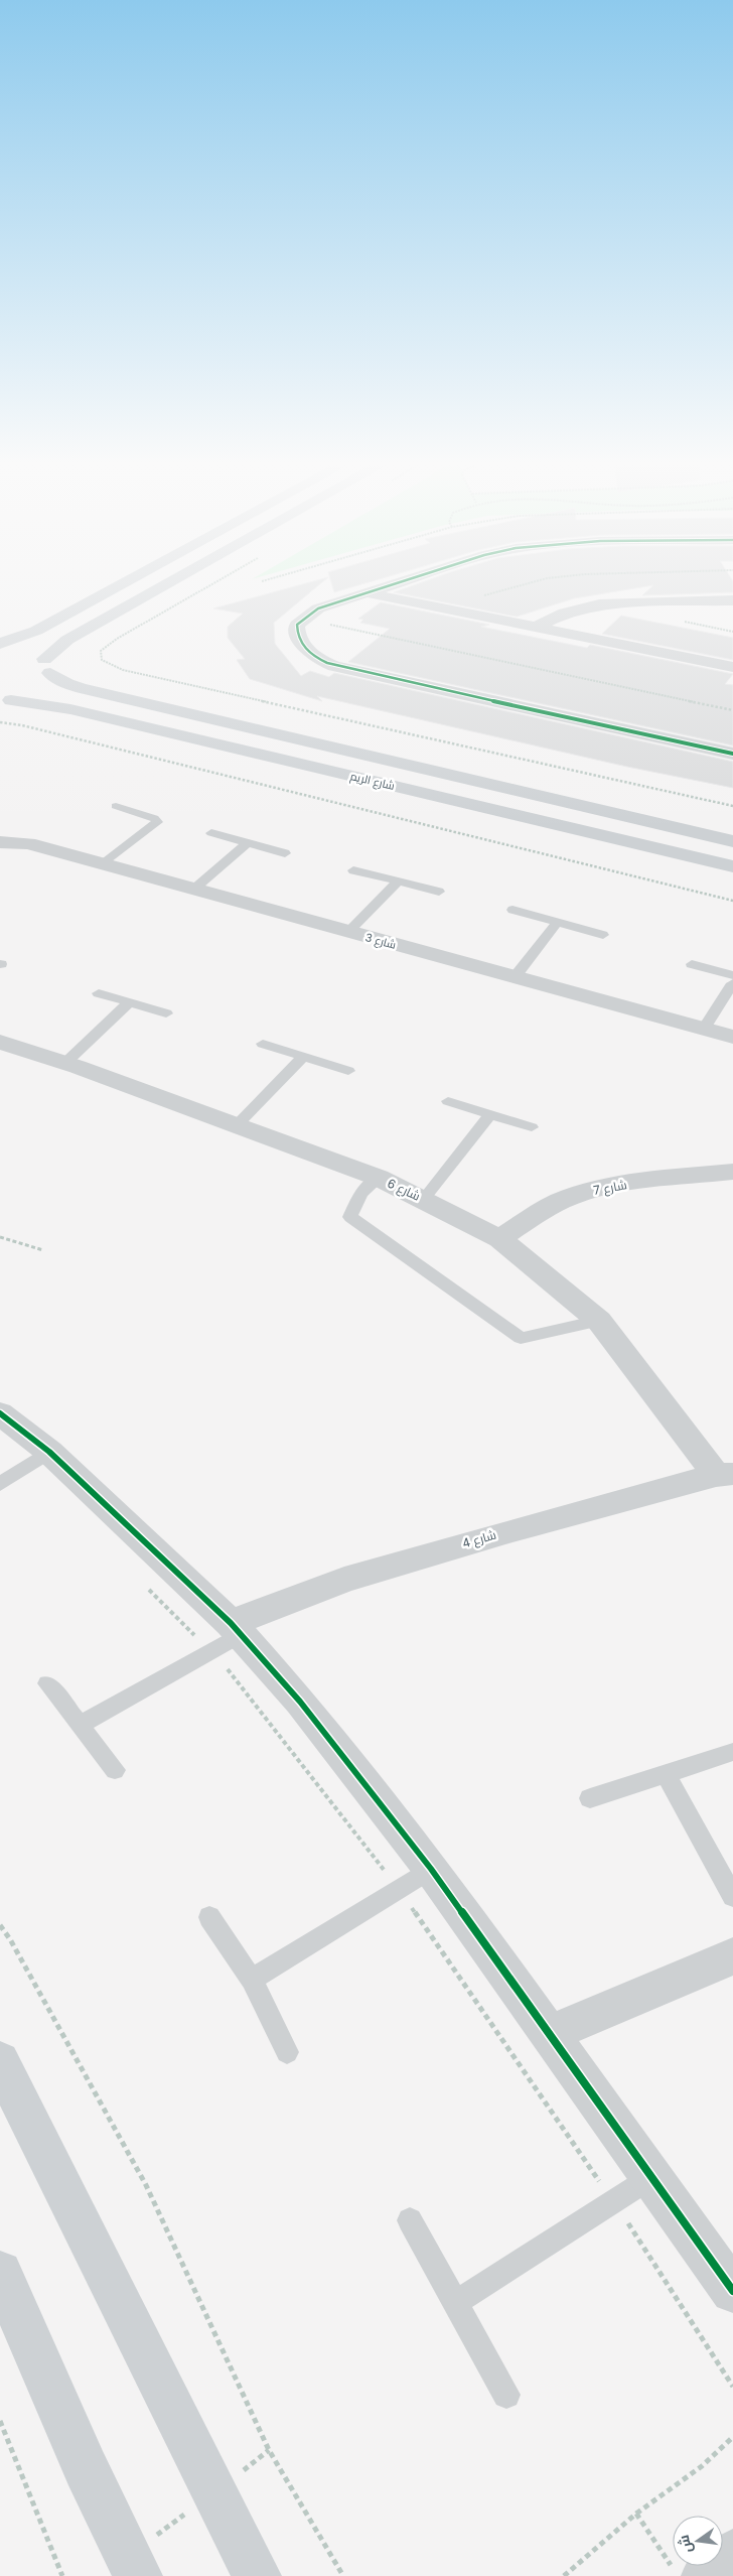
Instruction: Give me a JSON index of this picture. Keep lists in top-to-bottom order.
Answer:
{
  "streets": {
    "street": [
      "شارع الريم",
      "شارع 3",
      "شارع 7",
      "شارع 6",
      "شارع 4"
    ]
  },
  "crossings": [
    ["شارع 7", "شارع 6"],
    ["شارع 6", "شارع 4"]
  ],
  "north": "left"
}
